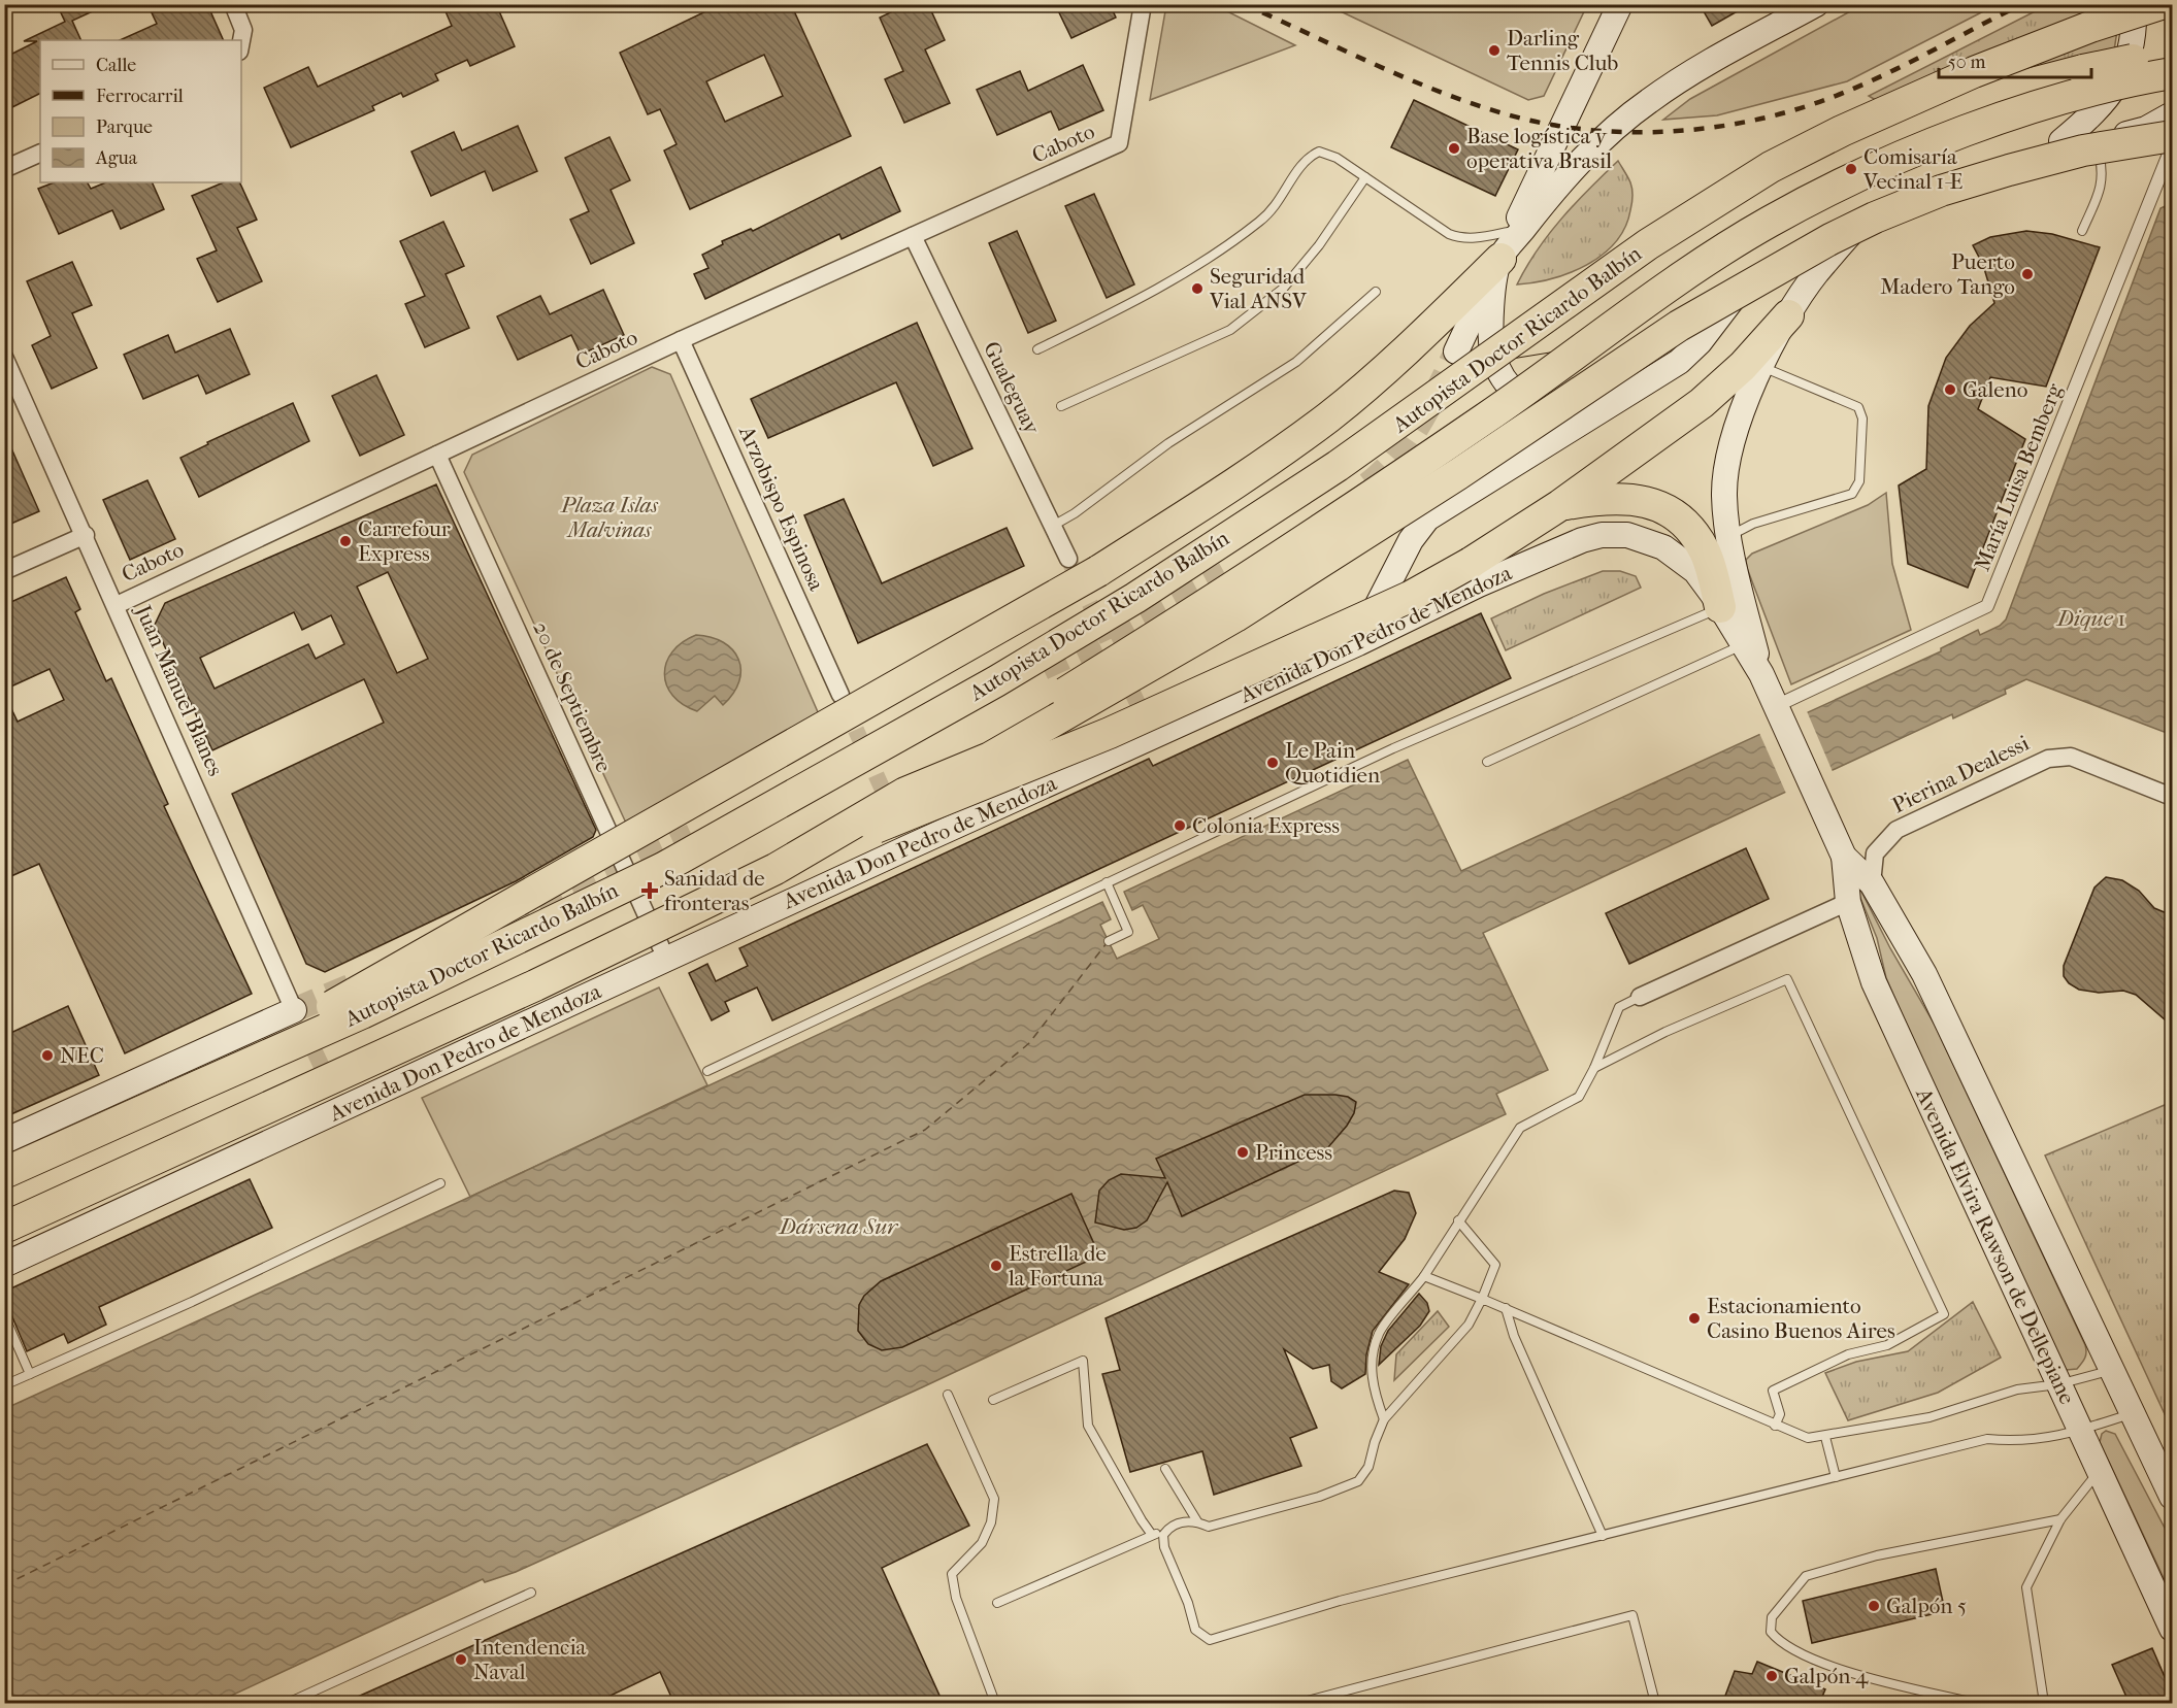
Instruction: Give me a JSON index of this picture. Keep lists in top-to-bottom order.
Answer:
{
  "streets": {
    "highway": ["Autopista Doctor Ricardo Balbín"],
    "main road": ["Avenida Don Pedro de Mendoza", "Avenida Elvira Rawson de Dellepiane"],
    "street": [
      "Caboto",
      "Gualeguay",
      "María Luisa Bemberg",
      "Arzobispo Espinosa",
      "Juan Manuel Blanes",
      "20 de Septiembre",
      "Pierina Dealessi"
    ]
  },
  "crossings": [
    ["Caboto", "Gualeguay"],
    ["Caboto", "Arzobispo Espinosa"],
    ["Caboto", "Juan Manuel Blanes"],
    ["Caboto", "20 de Septiembre"],
    ["María Luisa Bemberg", "Avenida Elvira Rawson de Dellepiane"],
    ["Avenida Don Pedro de Mendoza", "20 de Septiembre"],
    ["Avenida Don Pedro de Mendoza", "Avenida Elvira Rawson de Dellepiane"],
    ["Pierina Dealessi", "Avenida Elvira Rawson de Dellepiane"]
  ],
  "water": ["Dique 1", "Dársena Sur"],
  "parks": ["Plaza Islas Malvinas"],
  "places": {
    "other": [
      "Darling Tennis Club",
      "Base logística y operativa Brasil",
      "Comisaría Vecinal 1-E",
      "Puerto Madero Tango",
      "Seguridad Vial ANSV",
      "Galeno",
      "Carrefour Express",
      "Le Pain Quotidien",
      "Colonia Express",
      "NEC",
      "Princess",
      "Estrella de la Fortuna",
      "Estacionamiento Casino Buenos Aires",
      "Galpón 5",
      "Intendencia Naval",
      "Galpón 4"
    ],
    "health": ["Sanidad de fronteras"]
  },
  "legend": [
    "Calle",
    "Ferrocarril",
    "Parque",
    "Agua"
  ],
  "scale_bar": "50 m"
}
